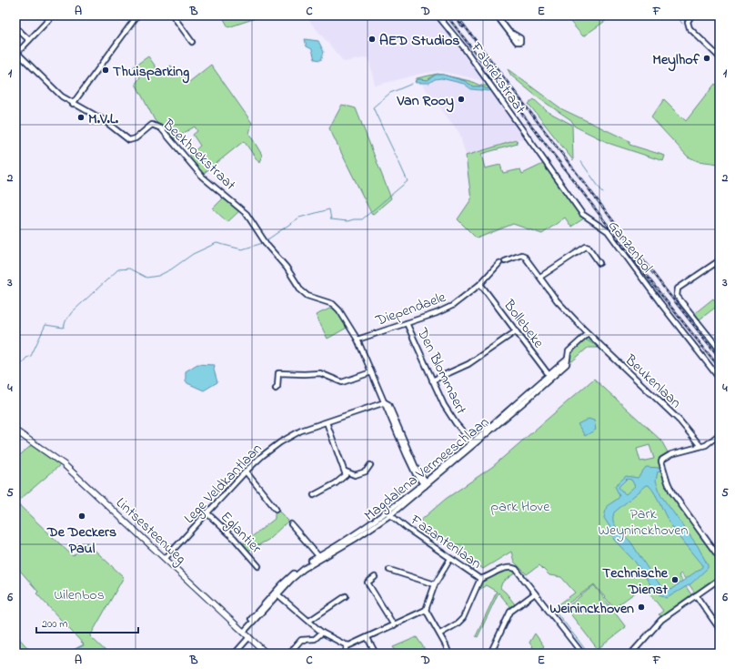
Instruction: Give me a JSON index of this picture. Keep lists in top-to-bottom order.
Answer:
{
  "streets": {
    "street": [
      "Fabriekstraat",
      "Beekhoekstraat",
      "Ganzenbol",
      "Diependaele",
      "Bollebeke",
      "Den Blommaert",
      "Beukenlaan",
      "Magdalena Vermeeschlaan",
      "Lege Veldkantlaan",
      "Lintsesteenweg",
      "Eglantier",
      "Fazantenlaan"
    ]
  },
  "crossings": [
    ["Fabriekstraat", "Ganzenbol"],
    ["Beekhoekstraat", "Diependaele"],
    ["Diependaele", "Bollebeke"],
    ["Diependaele", "Den Blommaert"],
    ["Bollebeke", "Magdalena Vermeeschlaan"],
    ["Den Blommaert", "Magdalena Vermeeschlaan"],
    ["Beukenlaan", "Magdalena Vermeeschlaan"],
    ["Magdalena Vermeeschlaan", "Lintsesteenweg"],
    ["Magdalena Vermeeschlaan", "Fazantenlaan"],
    ["Lege Veldkantlaan", "Lintsesteenweg"],
    ["Lege Veldkantlaan", "Eglantier"]
  ],
  "parks": ["park Hove", "Park Weyninckhoven", "Uilenbos"],
  "places": [
    "AED Studios",
    "Meylhof",
    "Thuisparking",
    "Van Rooy",
    "M.V.L.",
    "De Deckers Paul",
    "Technische Dienst",
    "Weininckhoven"
  ],
  "scale_bar": "200 m",
  "grid": {
    "columns": [
      "A",
      "B",
      "C",
      "D",
      "E",
      "F"
    ],
    "rows": [
      "1",
      "2",
      "3",
      "4",
      "5",
      "6"
    ]
  }
}
